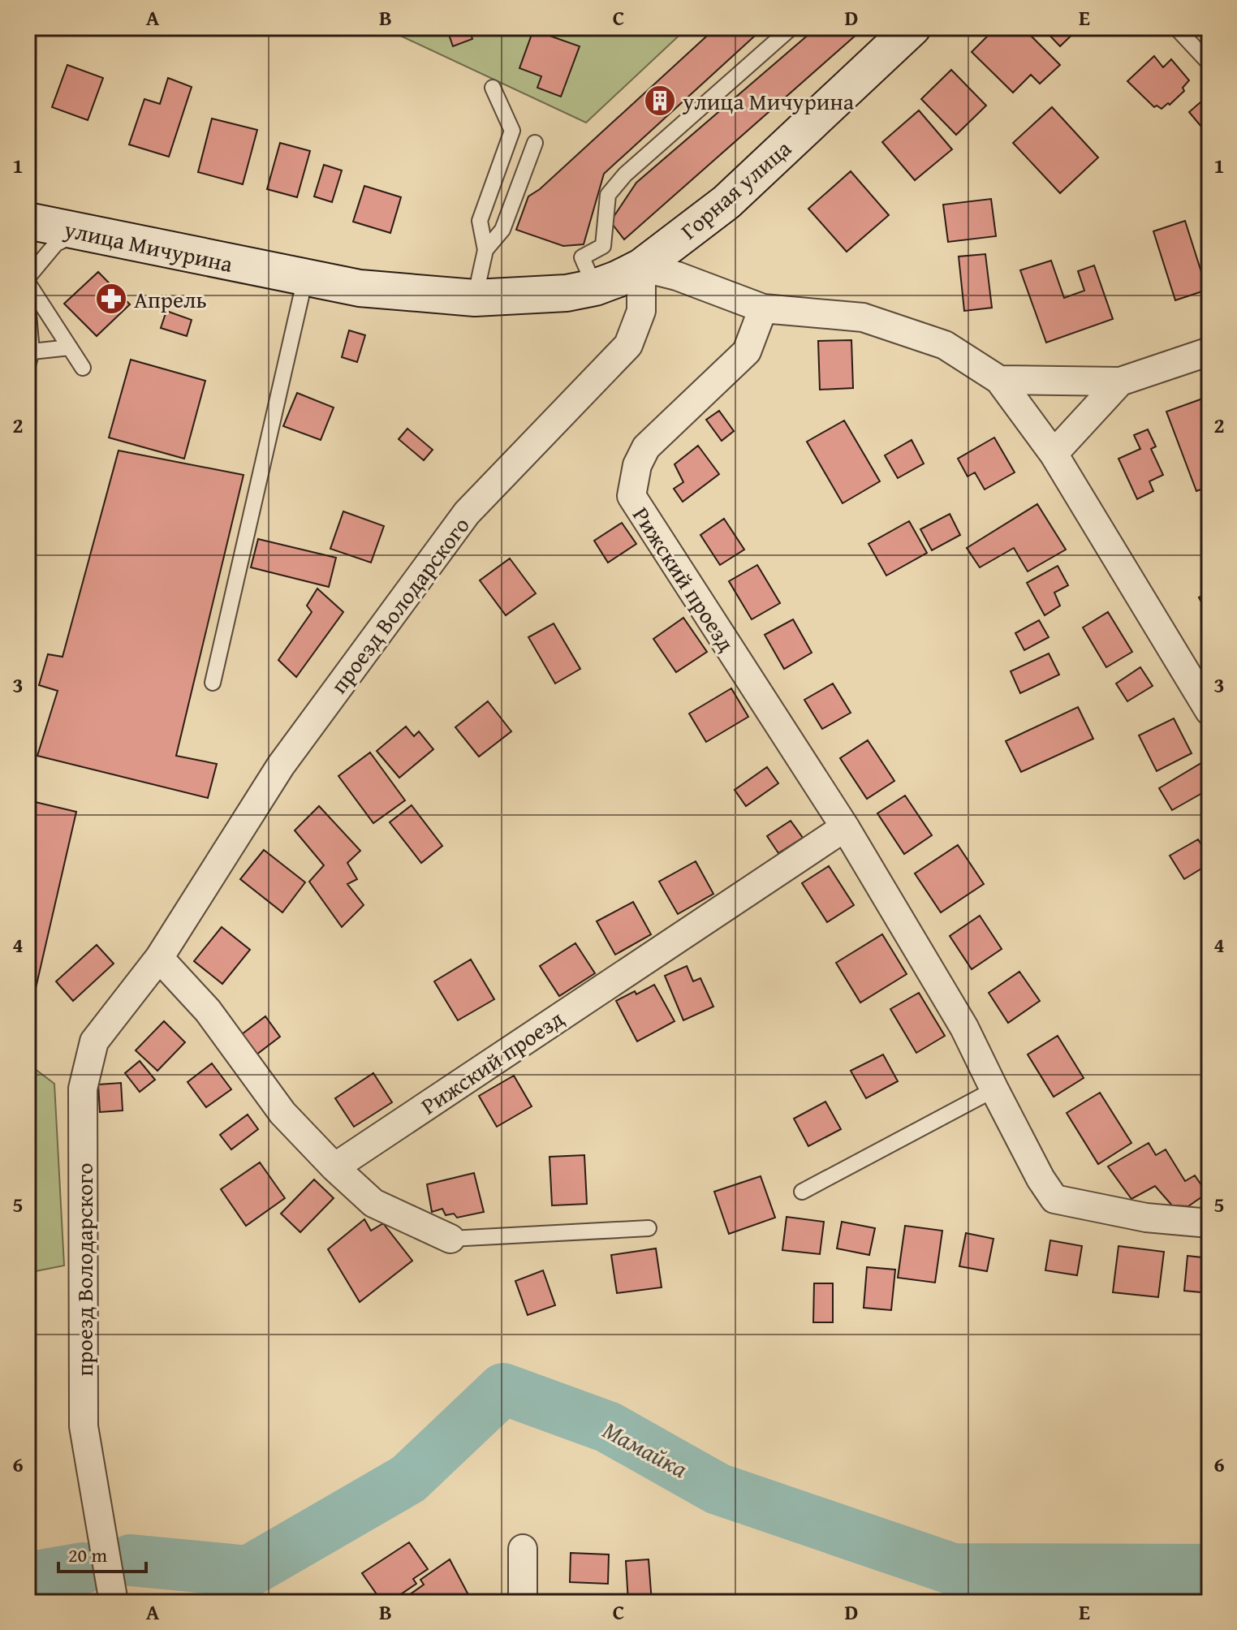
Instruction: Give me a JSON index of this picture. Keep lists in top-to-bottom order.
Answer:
{
  "streets": {
    "street": [
      "Горная улица",
      "улица Мичурина",
      "Рижский проезд",
      "проезд Володарского"
    ]
  },
  "crossings": [
    ["Горная улица", "улица Мичурина"],
    ["Горная улица", "проезд Володарского"],
    ["улица Мичурина", "проезд Володарского"]
  ],
  "water": ["Мамайка"],
  "places": {
    "building": ["улица Мичурина"],
    "pharmacy": ["Апрель"]
  },
  "scale_bar": "20 m",
  "grid": {
    "columns": [
      "A",
      "B",
      "C",
      "D",
      "E"
    ],
    "rows": [
      "1",
      "2",
      "3",
      "4",
      "5",
      "6"
    ]
  }
}
